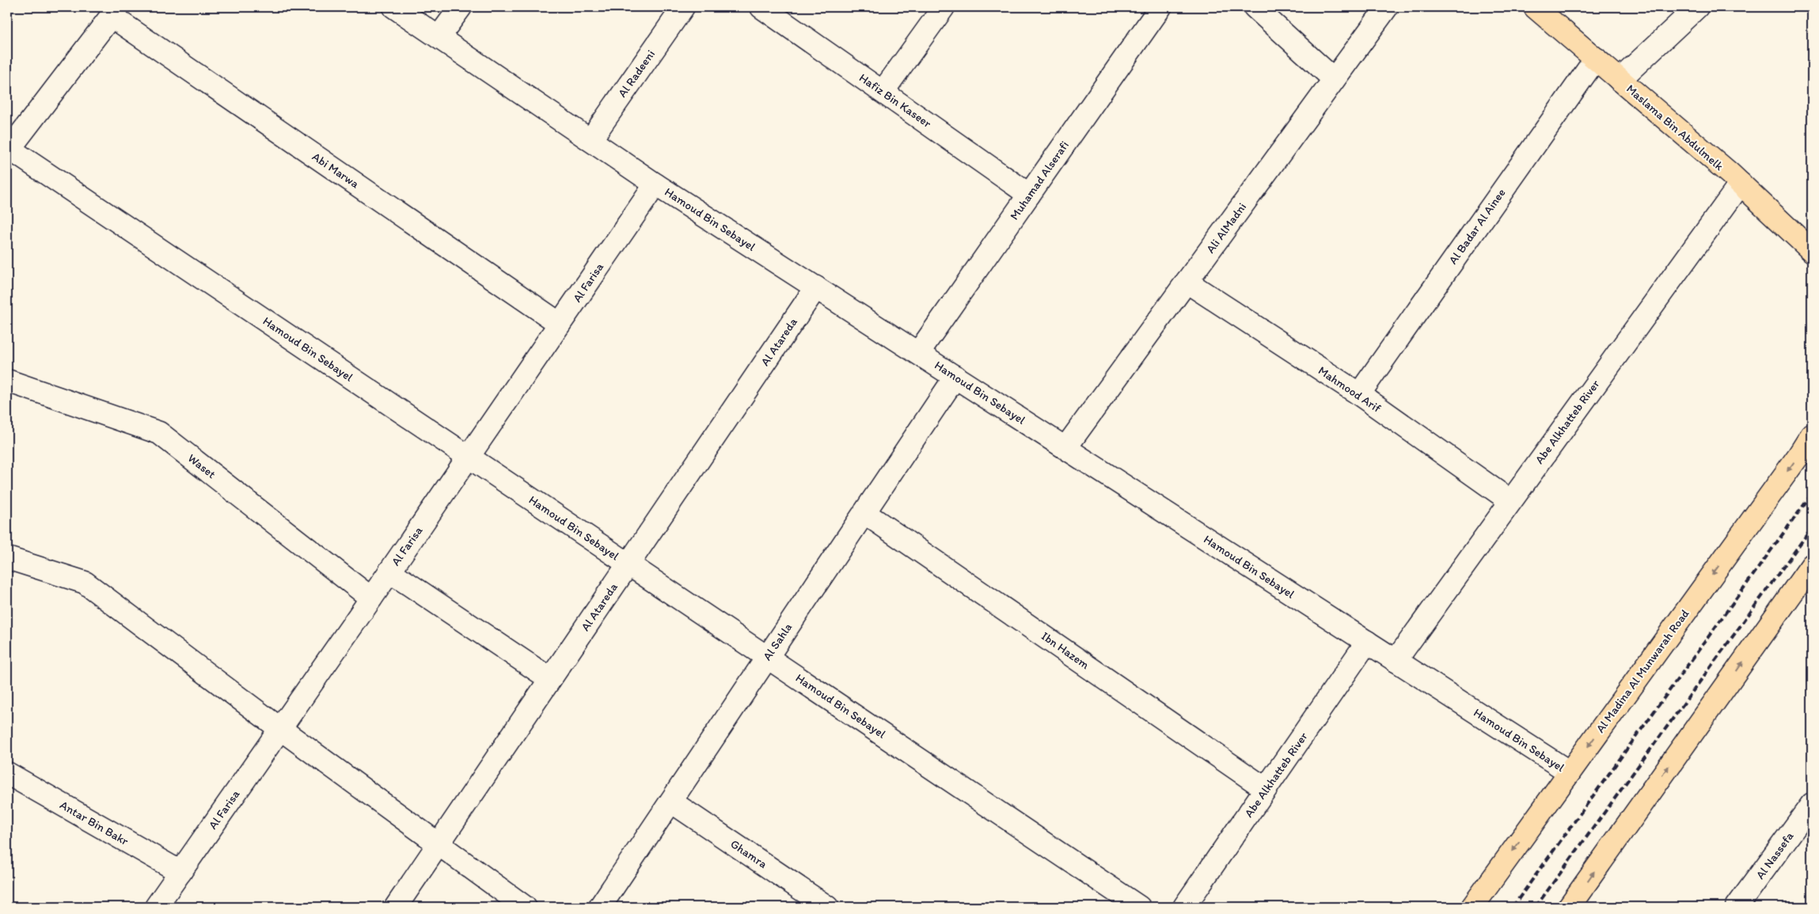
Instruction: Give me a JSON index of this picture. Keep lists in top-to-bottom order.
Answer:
{
  "streets": {
    "main road": ["Maslama Bin Abdulmelk", "Al Madina Al Munwarah Road"],
    "street": [
      "Al Radeeni",
      "Hafiz Bin Kaseer",
      "Abi Marwa",
      "Muhamad Alserafi",
      "Hamoud Bin Sebayel",
      "Al Badar Al Ainee",
      "Ali AlMadni",
      "Al Farisa",
      "Al Atareda",
      "Mahmood Arif",
      "Abe Alkhatteb River",
      "Waset",
      "Al Sahla",
      "Ibn Hazem",
      "Antar Bin Bakr",
      "Ghamra",
      "Al Nassefa"
    ]
  },
  "crossings": [
    ["Al Radeeni", "Hamoud Bin Sebayel"],
    ["Hafiz Bin Kaseer", "Muhamad Alserafi"],
    ["Maslama Bin Abdulmelk", "Al Badar Al Ainee"],
    ["Maslama Bin Abdulmelk", "Abe Alkhatteb River"],
    ["Abi Marwa", "Al Farisa"],
    ["Muhamad Alserafi", "Hamoud Bin Sebayel"],
    ["Hamoud Bin Sebayel", "Ali AlMadni"],
    ["Hamoud Bin Sebayel", "Al Farisa"],
    ["Hamoud Bin Sebayel", "Al Atareda"],
    ["Hamoud Bin Sebayel", "Abe Alkhatteb River"],
    ["Hamoud Bin Sebayel", "Al Sahla"],
    ["Hamoud Bin Sebayel", "Al Madina Al Munwarah Road"],
    ["Al Badar Al Ainee", "Mahmood Arif"],
    ["Ali AlMadni", "Mahmood Arif"],
    ["Al Farisa", "Waset"],
    ["Al Farisa", "Antar Bin Bakr"],
    ["Mahmood Arif", "Abe Alkhatteb River"],
    ["Abe Alkhatteb River", "Ibn Hazem"],
    ["Al Sahla", "Ibn Hazem"],
    ["Al Sahla", "Ghamra"]
  ]
}
